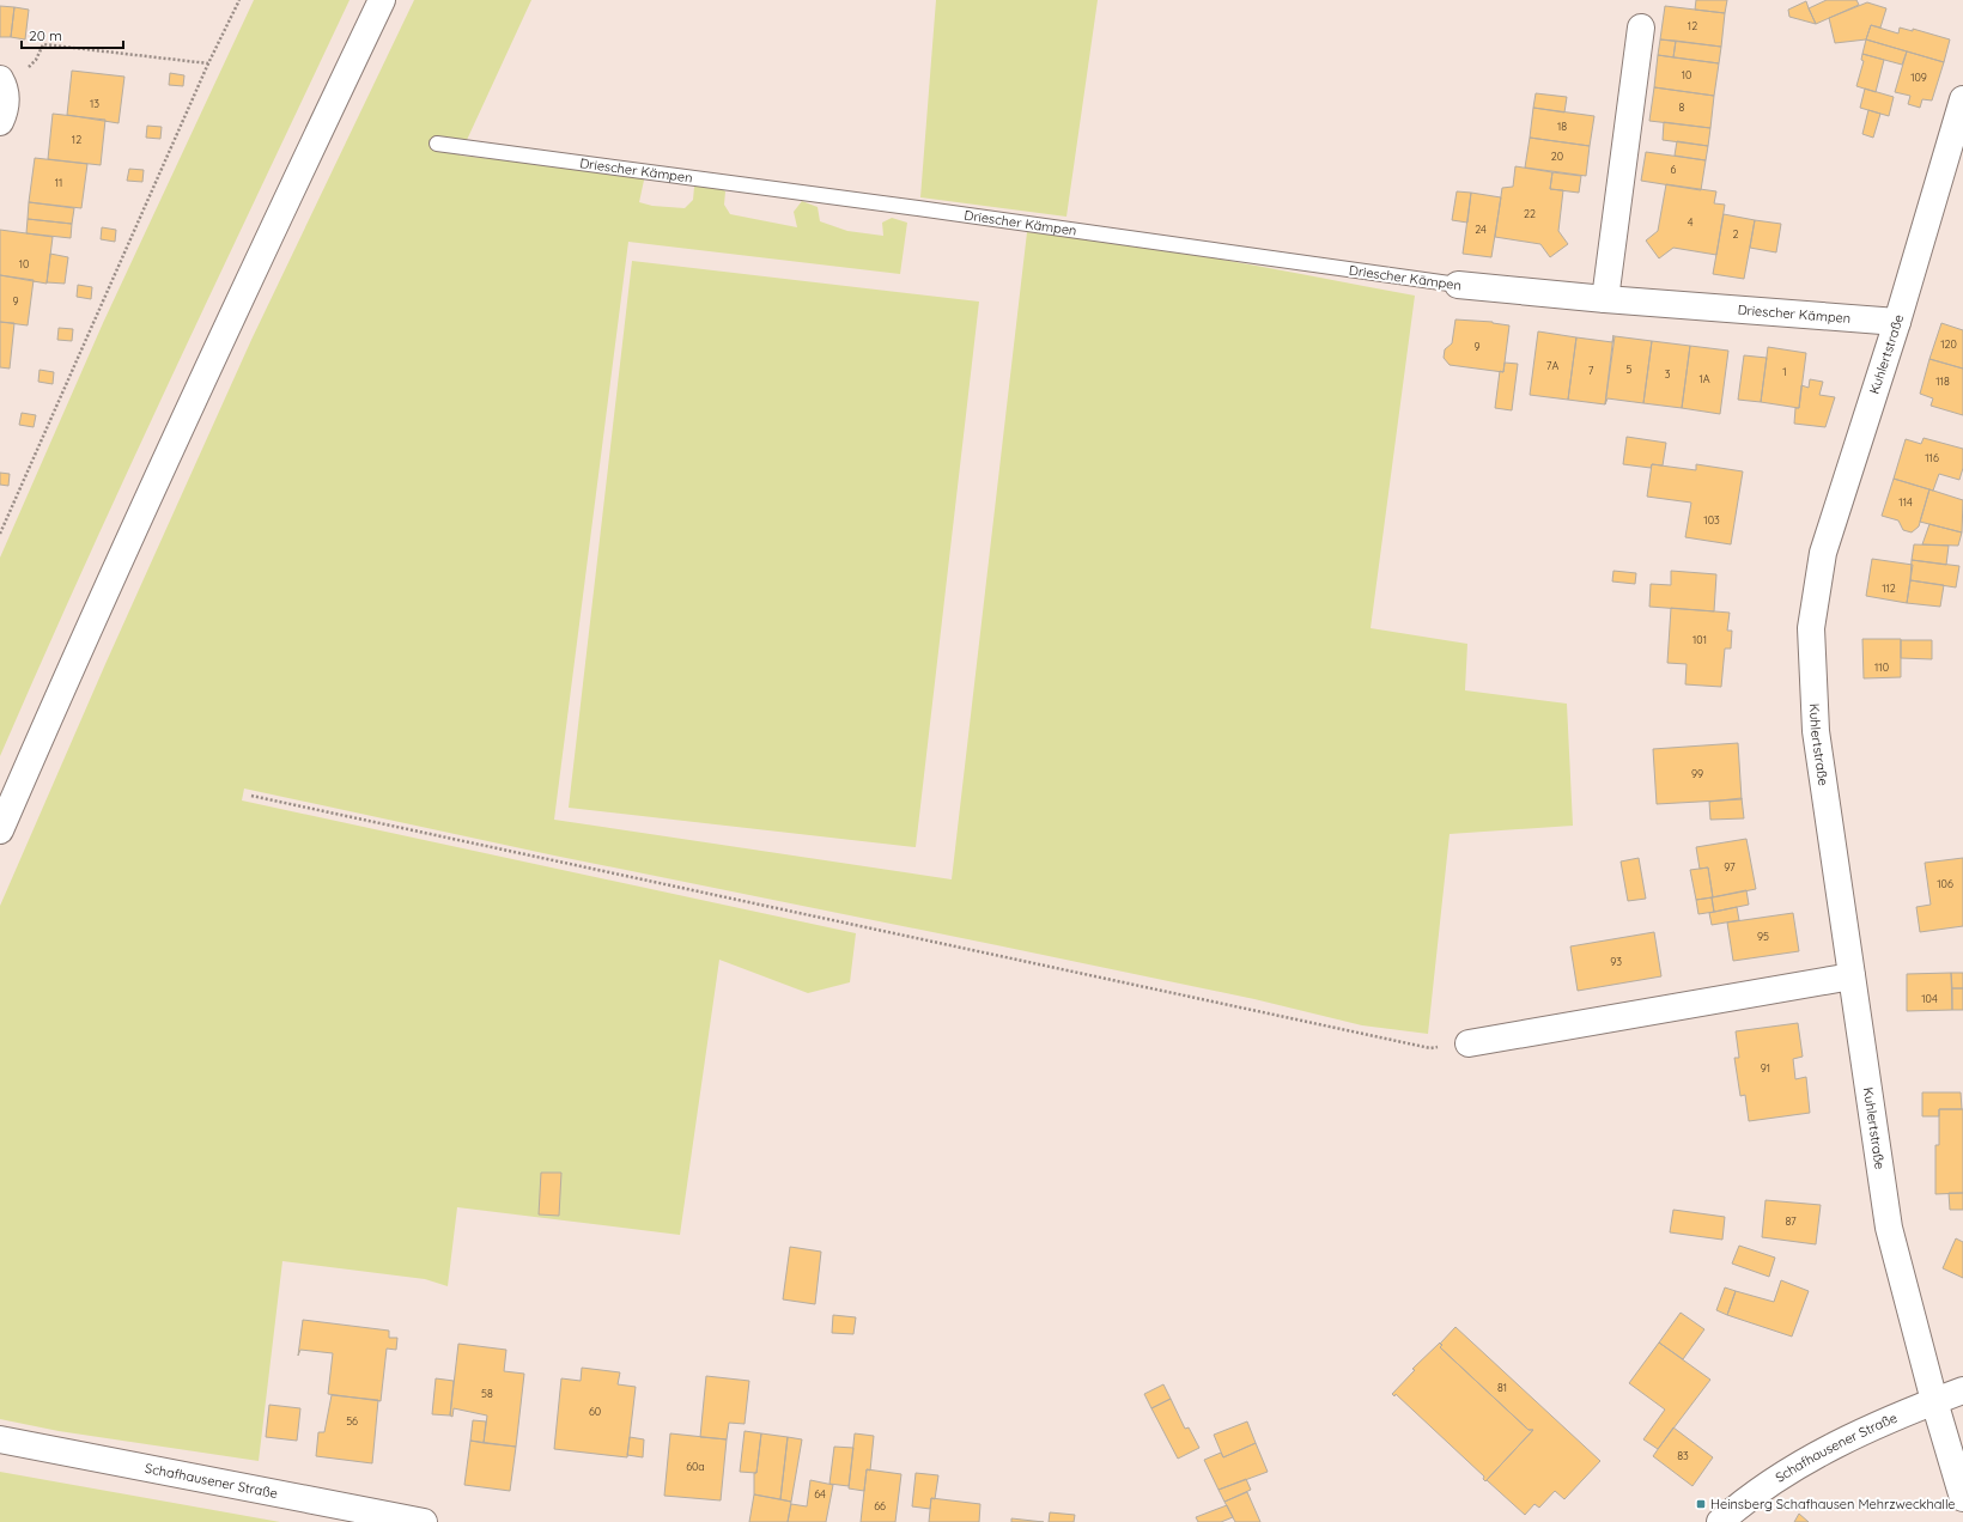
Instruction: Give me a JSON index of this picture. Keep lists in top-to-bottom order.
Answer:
{
  "streets": {
    "street": ["Driescher Kämpen", "Kuhlertstraße", "Schafhausener Straße"]
  },
  "crossings": [
    ["Driescher Kämpen", "Kuhlertstraße"],
    ["Kuhlertstraße", "Schafhausener Straße"]
  ],
  "places": {
    "transit": ["Heinsberg Schafhausen Mehrzweckhalle"]
  },
  "house_numbers": [
    "12",
    "10",
    "109",
    "13",
    "8",
    "18",
    "12",
    "20",
    "6",
    "11",
    "22",
    "4",
    "24",
    "2",
    "10",
    "9",
    "120",
    "9",
    "7A",
    "5",
    "7",
    "1",
    "3",
    "1A",
    "118",
    "116",
    "114",
    "103",
    "112",
    "101",
    "110",
    "99",
    "97",
    "106",
    "95",
    "93",
    "104",
    "91",
    "87",
    "81",
    "58",
    "60",
    "56",
    "83",
    "60a",
    "64",
    "66"
  ],
  "scale_bar": "20 m"
}
